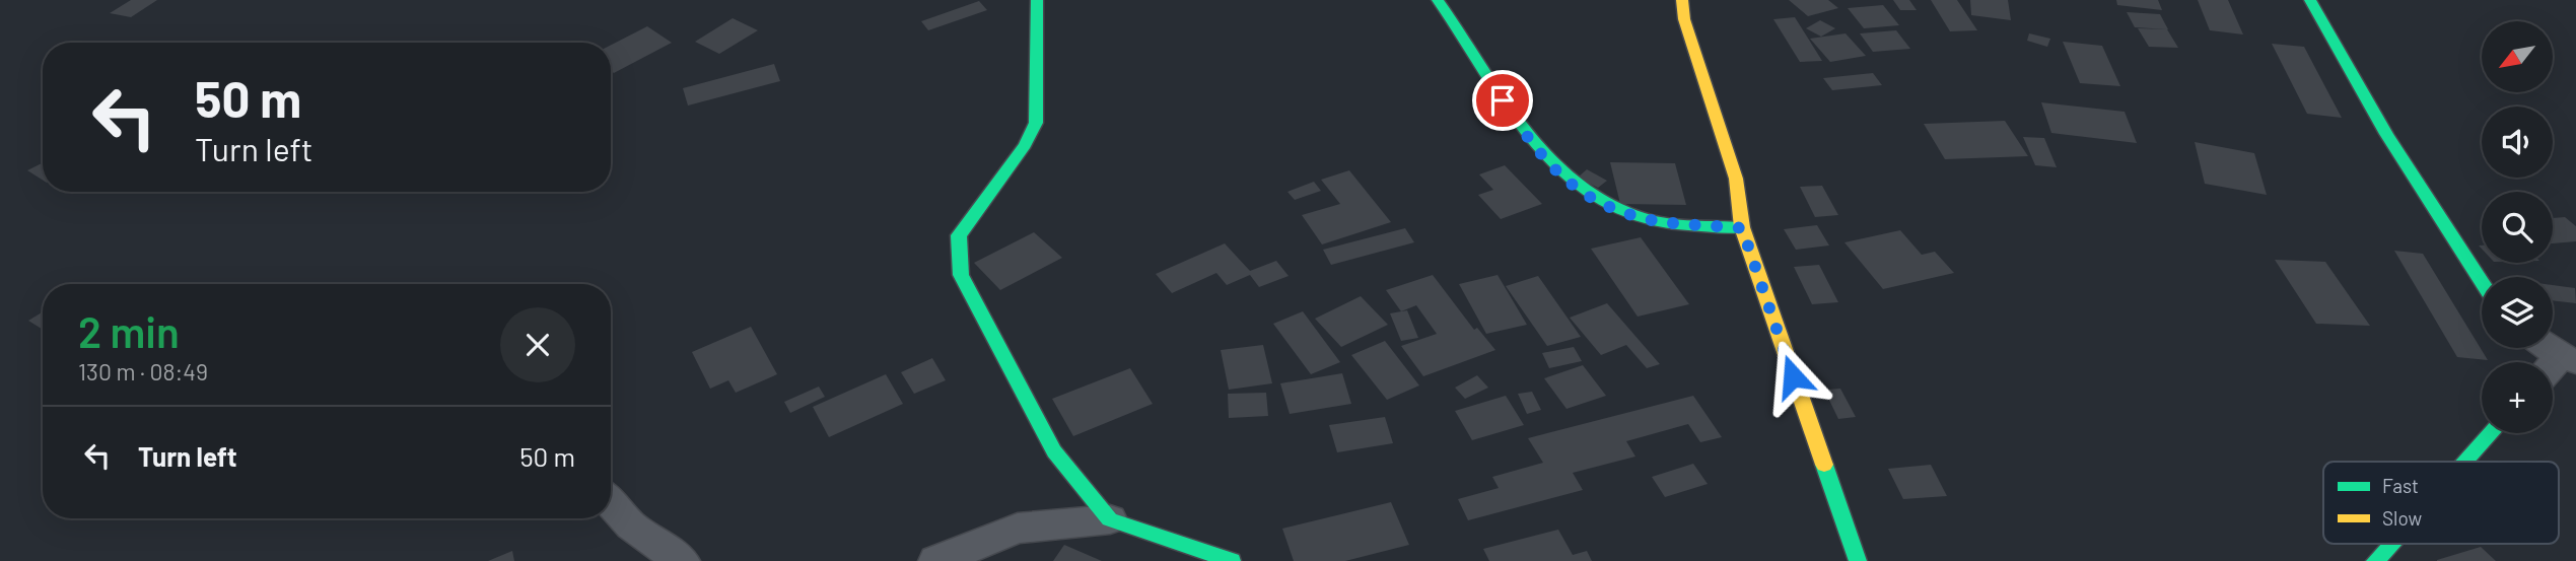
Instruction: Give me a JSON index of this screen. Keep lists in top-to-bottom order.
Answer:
{
  "legend": ["Fast", "Slow"],
  "north": "bottom left",
  "page": {
    "map_buttons": "+",
    "turn": ["50 m", "Turn left"],
    "heading": ["2 min", "130 m · 08:49"],
    "list": [
      {
        "name": "Turn left",
        "value": "50 m"
      }
    ]
  }
}
